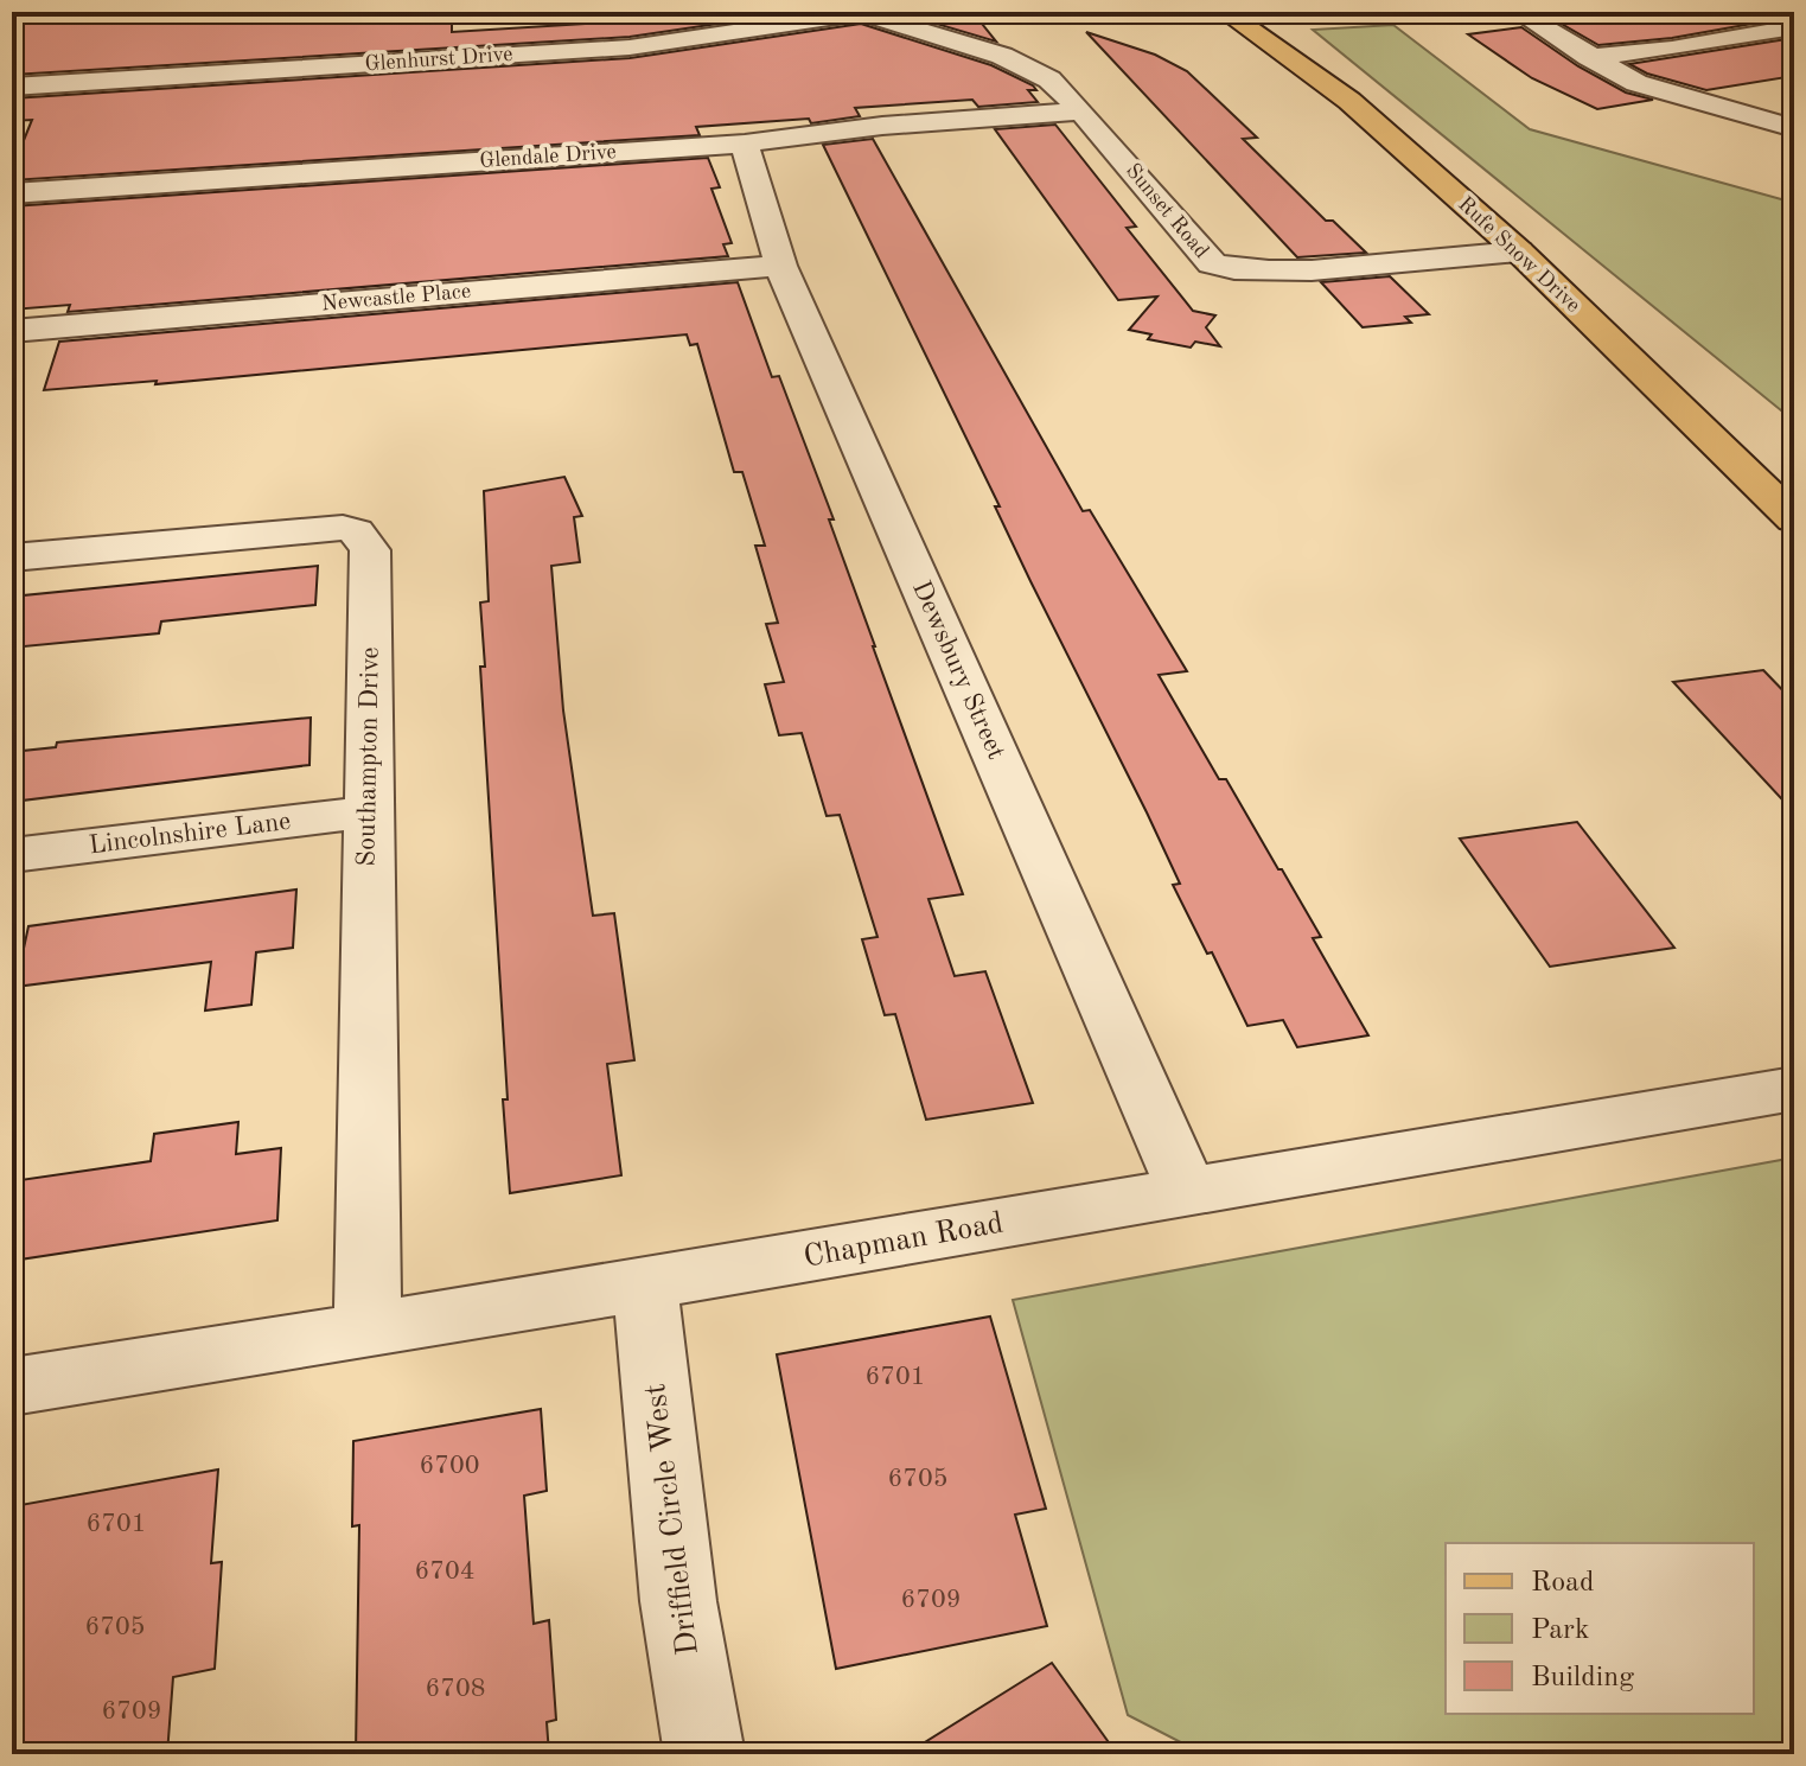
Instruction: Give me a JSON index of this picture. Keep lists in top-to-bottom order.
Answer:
{
  "streets": {
    "main road": ["Rufe Snow Drive"],
    "street": [
      "Glenhurst Drive",
      "Glendale Drive",
      "Sunset Road",
      "Newcastle Place",
      "Dewsbury Street",
      "Southampton Drive",
      "Lincolnshire Lane",
      "Chapman Road",
      "Driffield Circle West"
    ]
  },
  "crossings": [
    ["Glenhurst Drive", "Sunset Road"],
    ["Glendale Drive", "Sunset Road"],
    ["Glendale Drive", "Dewsbury Street"],
    ["Sunset Road", "Rufe Snow Drive"],
    ["Newcastle Place", "Dewsbury Street"],
    ["Dewsbury Street", "Chapman Road"],
    ["Southampton Drive", "Lincolnshire Lane"],
    ["Southampton Drive", "Chapman Road"],
    ["Chapman Road", "Driffield Circle West"]
  ],
  "house_numbers": [
    "6701",
    "6700",
    "6705",
    "6701",
    "6704",
    "6709",
    "6705",
    "6708",
    "6709"
  ],
  "legend": ["Road", "Park", "Building"]
}
